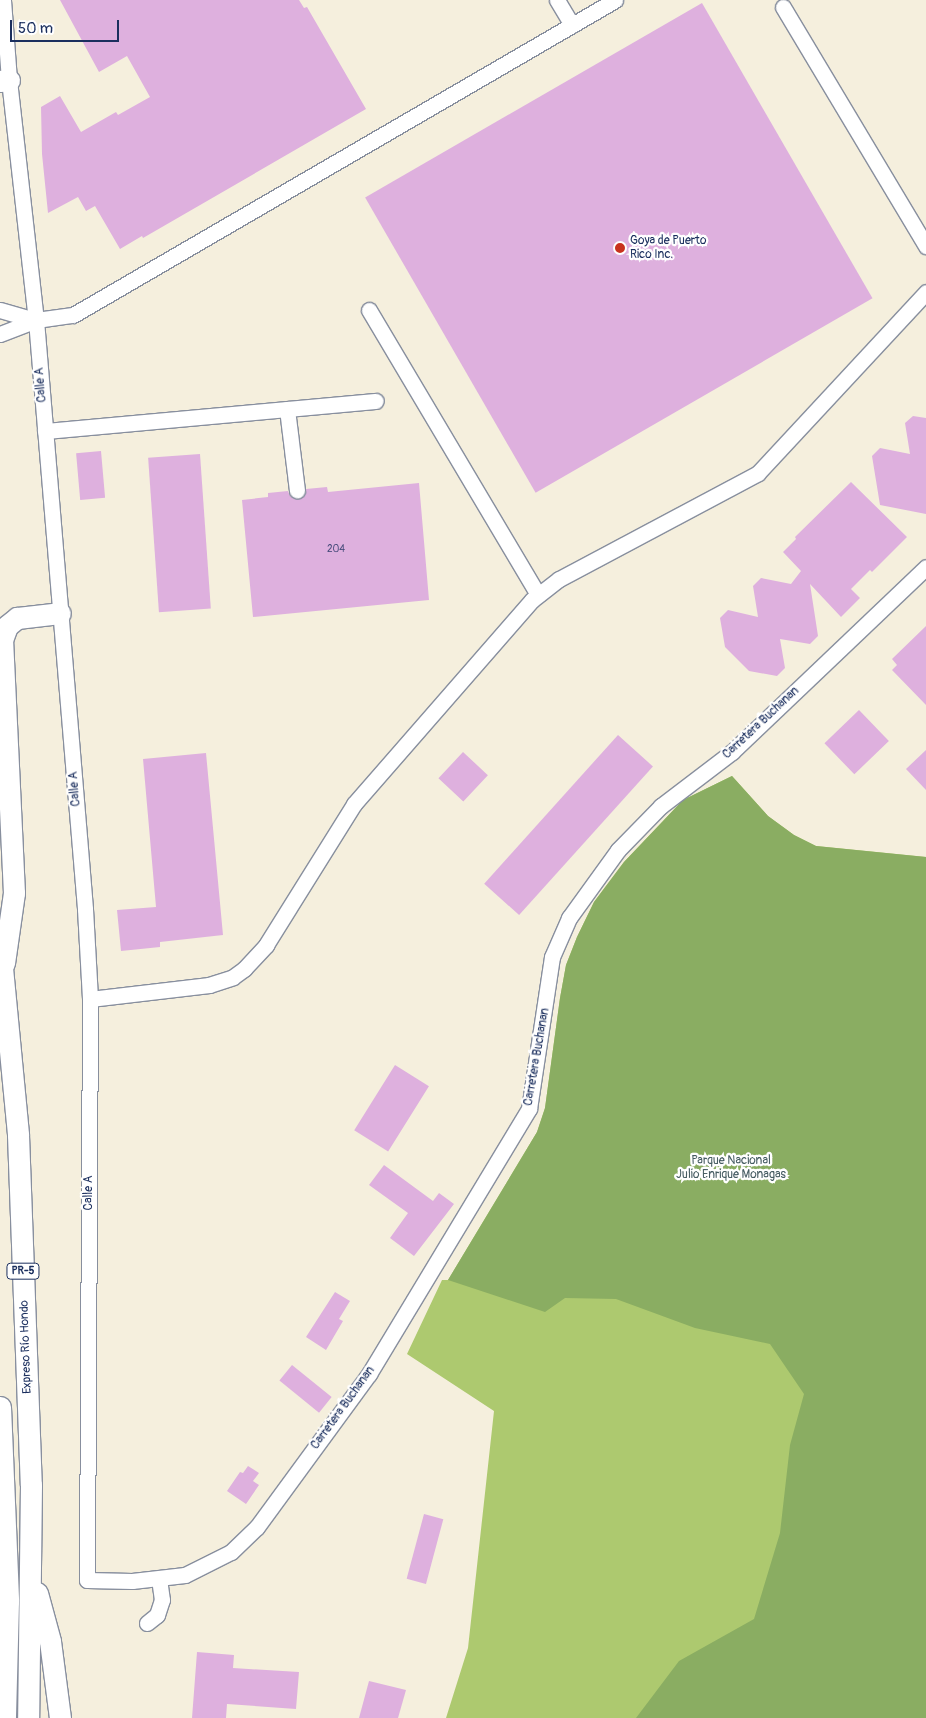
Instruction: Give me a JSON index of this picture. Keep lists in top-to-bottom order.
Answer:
{
  "streets": {
    "highway": ["PR-5", "Expreso Río Hondo"],
    "street": ["Calle A", "Carretera Buchanan"]
  },
  "crossings": [
    ["Calle A", "Carretera Buchanan"]
  ],
  "parks": ["Parque Nacional Julio Enrique Monagas"],
  "places": ["Goya de Puerto Rico Inc."],
  "house_numbers": ["204"],
  "scale_bar": "50 m"
}
